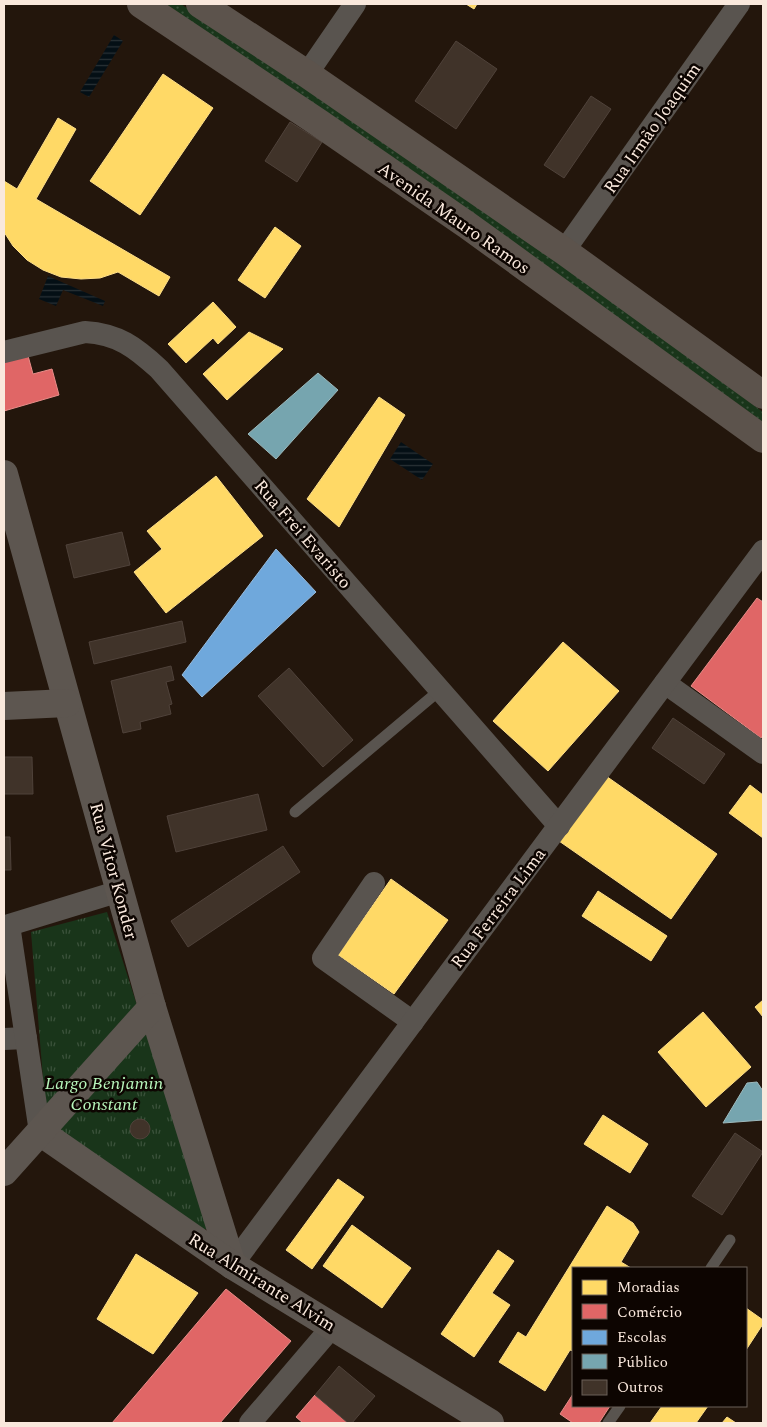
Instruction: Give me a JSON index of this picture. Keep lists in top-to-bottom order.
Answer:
{
  "streets": {
    "main road": ["Avenida Mauro Ramos", "Rua Vitor Konder", "Rua Almirante Alvim"],
    "street": ["Rua Irmão Joaquim", "Rua Frei Evaristo", "Rua Ferreira Lima"]
  },
  "crossings": [
    ["Rua Irmão Joaquim", "Avenida Mauro Ramos"],
    ["Rua Frei Evaristo", "Rua Ferreira Lima"],
    ["Rua Vitor Konder", "Rua Ferreira Lima"],
    ["Rua Vitor Konder", "Rua Almirante Alvim"],
    ["Rua Ferreira Lima", "Rua Almirante Alvim"]
  ],
  "parks": ["Largo Benjamin Constant"],
  "legend": [
    "Moradias",
    "Comércio",
    "Escolas",
    "Público",
    "Outros"
  ]
}
